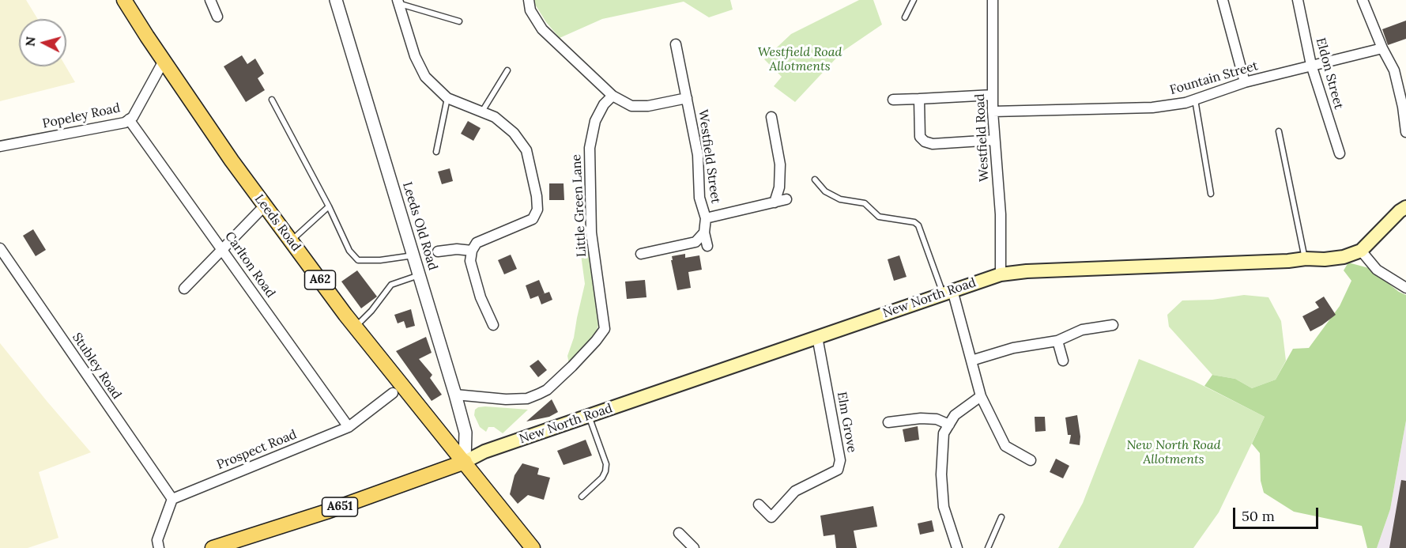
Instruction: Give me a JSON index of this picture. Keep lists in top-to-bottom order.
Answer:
{
  "streets": {
    "main road": [
      "Leeds Road",
      "A62",
      "New North Road",
      "A651"
    ],
    "street": [
      "Eldon Street",
      "Fountain Street",
      "Popeley Road",
      "Westfield Road",
      "Westfield Street",
      "Little Green Lane",
      "Leeds Old Road",
      "Carlton Road",
      "Stubley Road",
      "Elm Grove",
      "Prospect Road"
    ]
  },
  "crossings": [
    ["Eldon Street", "Fountain Street"],
    ["Fountain Street", "Westfield Road"],
    ["Popeley Road", "Leeds Road"],
    ["Popeley Road", "Carlton Road"],
    ["Westfield Road", "New North Road"],
    ["Westfield Street", "Little Green Lane"],
    ["Little Green Lane", "Leeds Old Road"],
    ["Leeds Road", "Leeds Old Road"],
    ["Leeds Road", "New North Road"],
    ["Leeds Road", "A651"],
    ["Leeds Old Road", "New North Road"],
    ["Leeds Old Road", "A651"],
    ["Carlton Road", "Prospect Road"],
    ["New North Road", "Elm Grove"],
    ["New North Road", "A651"],
    ["Stubley Road", "Prospect Road"]
  ],
  "parks": ["Westfield Road Allotments", "New North Road Allotments"],
  "scale_bar": "50 m",
  "north": "left"
}
